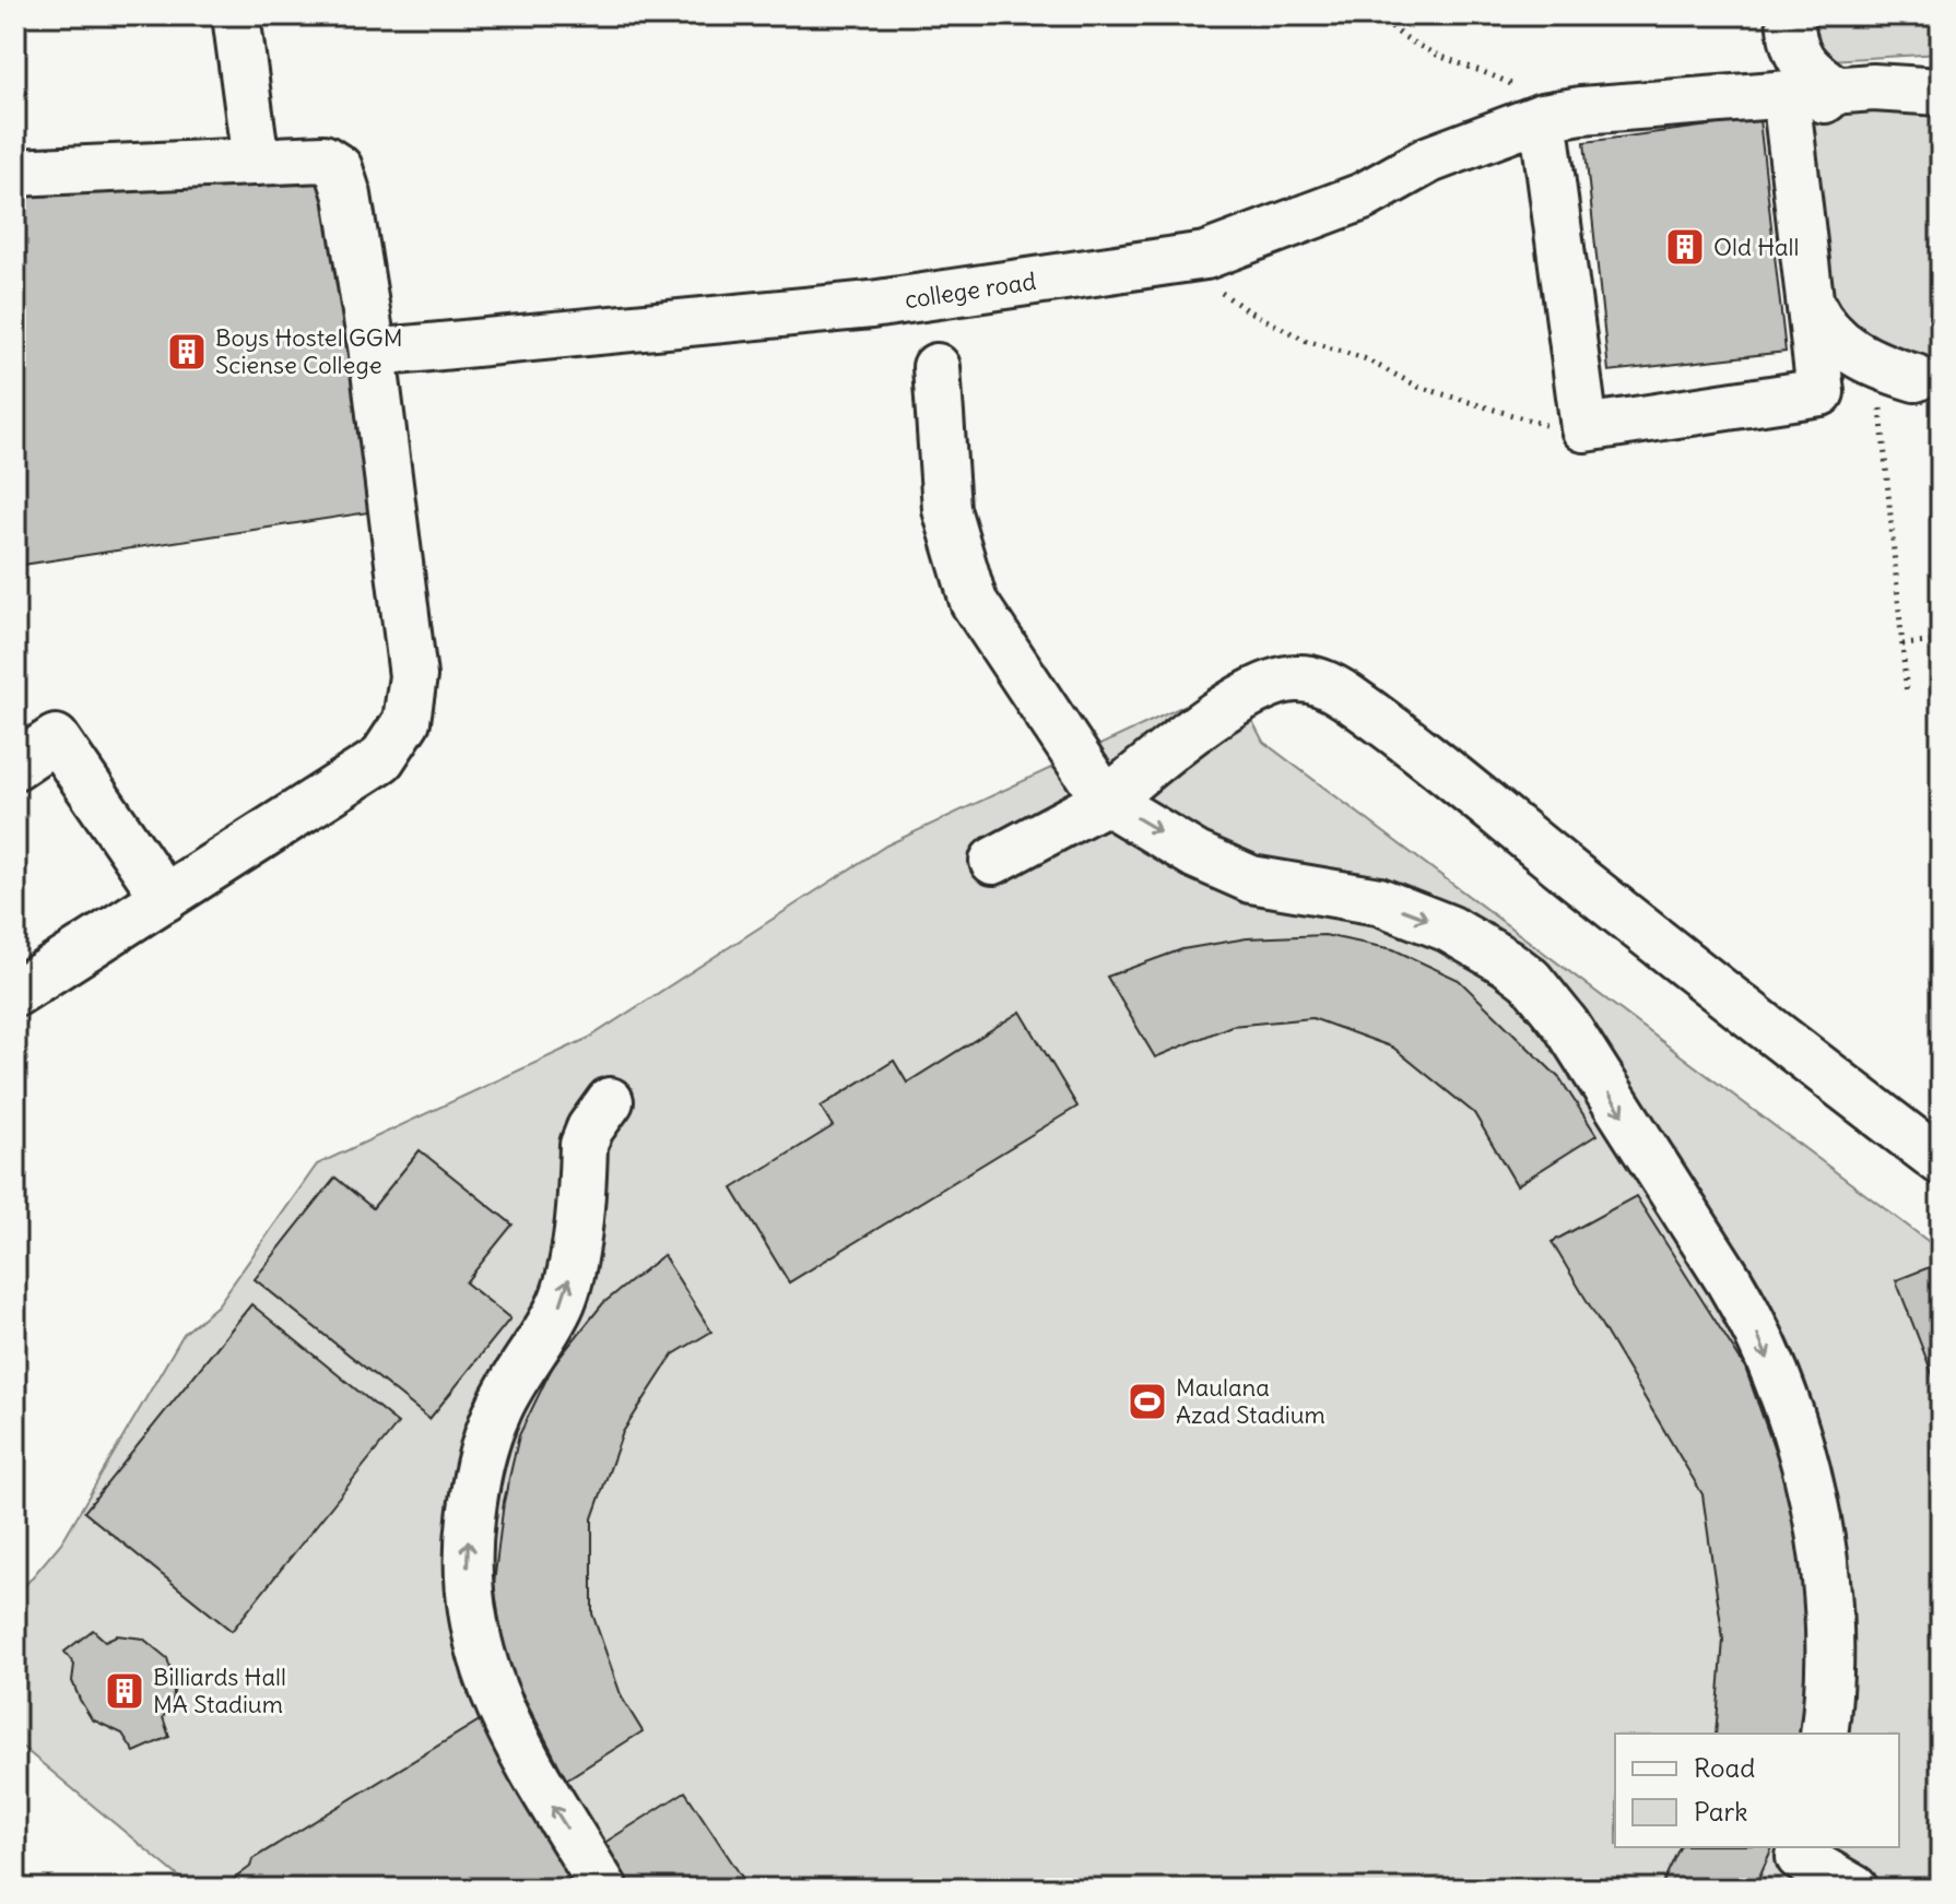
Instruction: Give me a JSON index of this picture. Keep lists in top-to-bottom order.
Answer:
{
  "streets": {
    "lane": ["college road"]
  },
  "places": {
    "building": ["Old Hall", "Boys Hostel GGM Sciense College", "Billiards Hall MA Stadium"],
    "sports": ["Maulana Azad Stadium"]
  },
  "legend": ["Road", "Park"]
}
